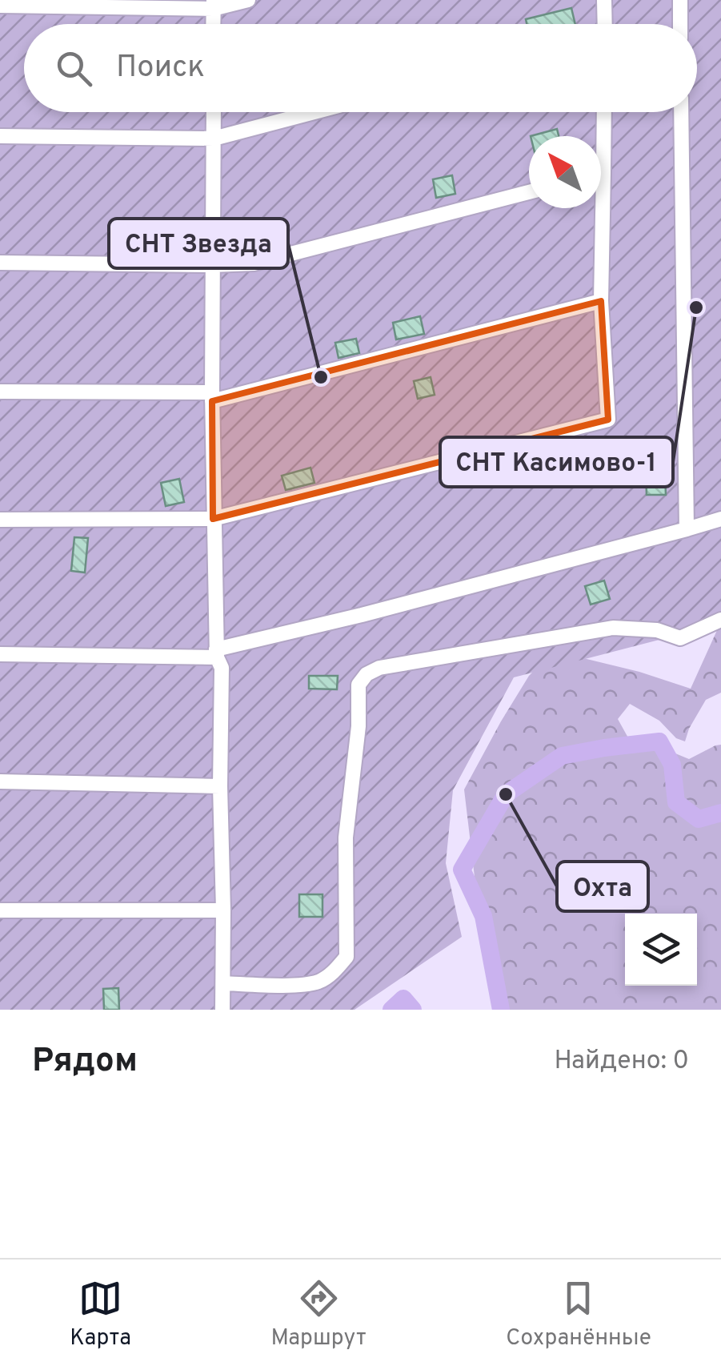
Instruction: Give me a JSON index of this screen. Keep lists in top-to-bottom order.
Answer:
{
  "places": ["СНТ Касимово-1", "СНТ Звезда", "Охта"],
  "north": "top left",
  "page": {
    "search": "Поиск",
    "heading": ["Рядом", "Найдено: 0"],
    "nav": ["Карта", "Маршрут", "Сохранённые"]
  }
}
